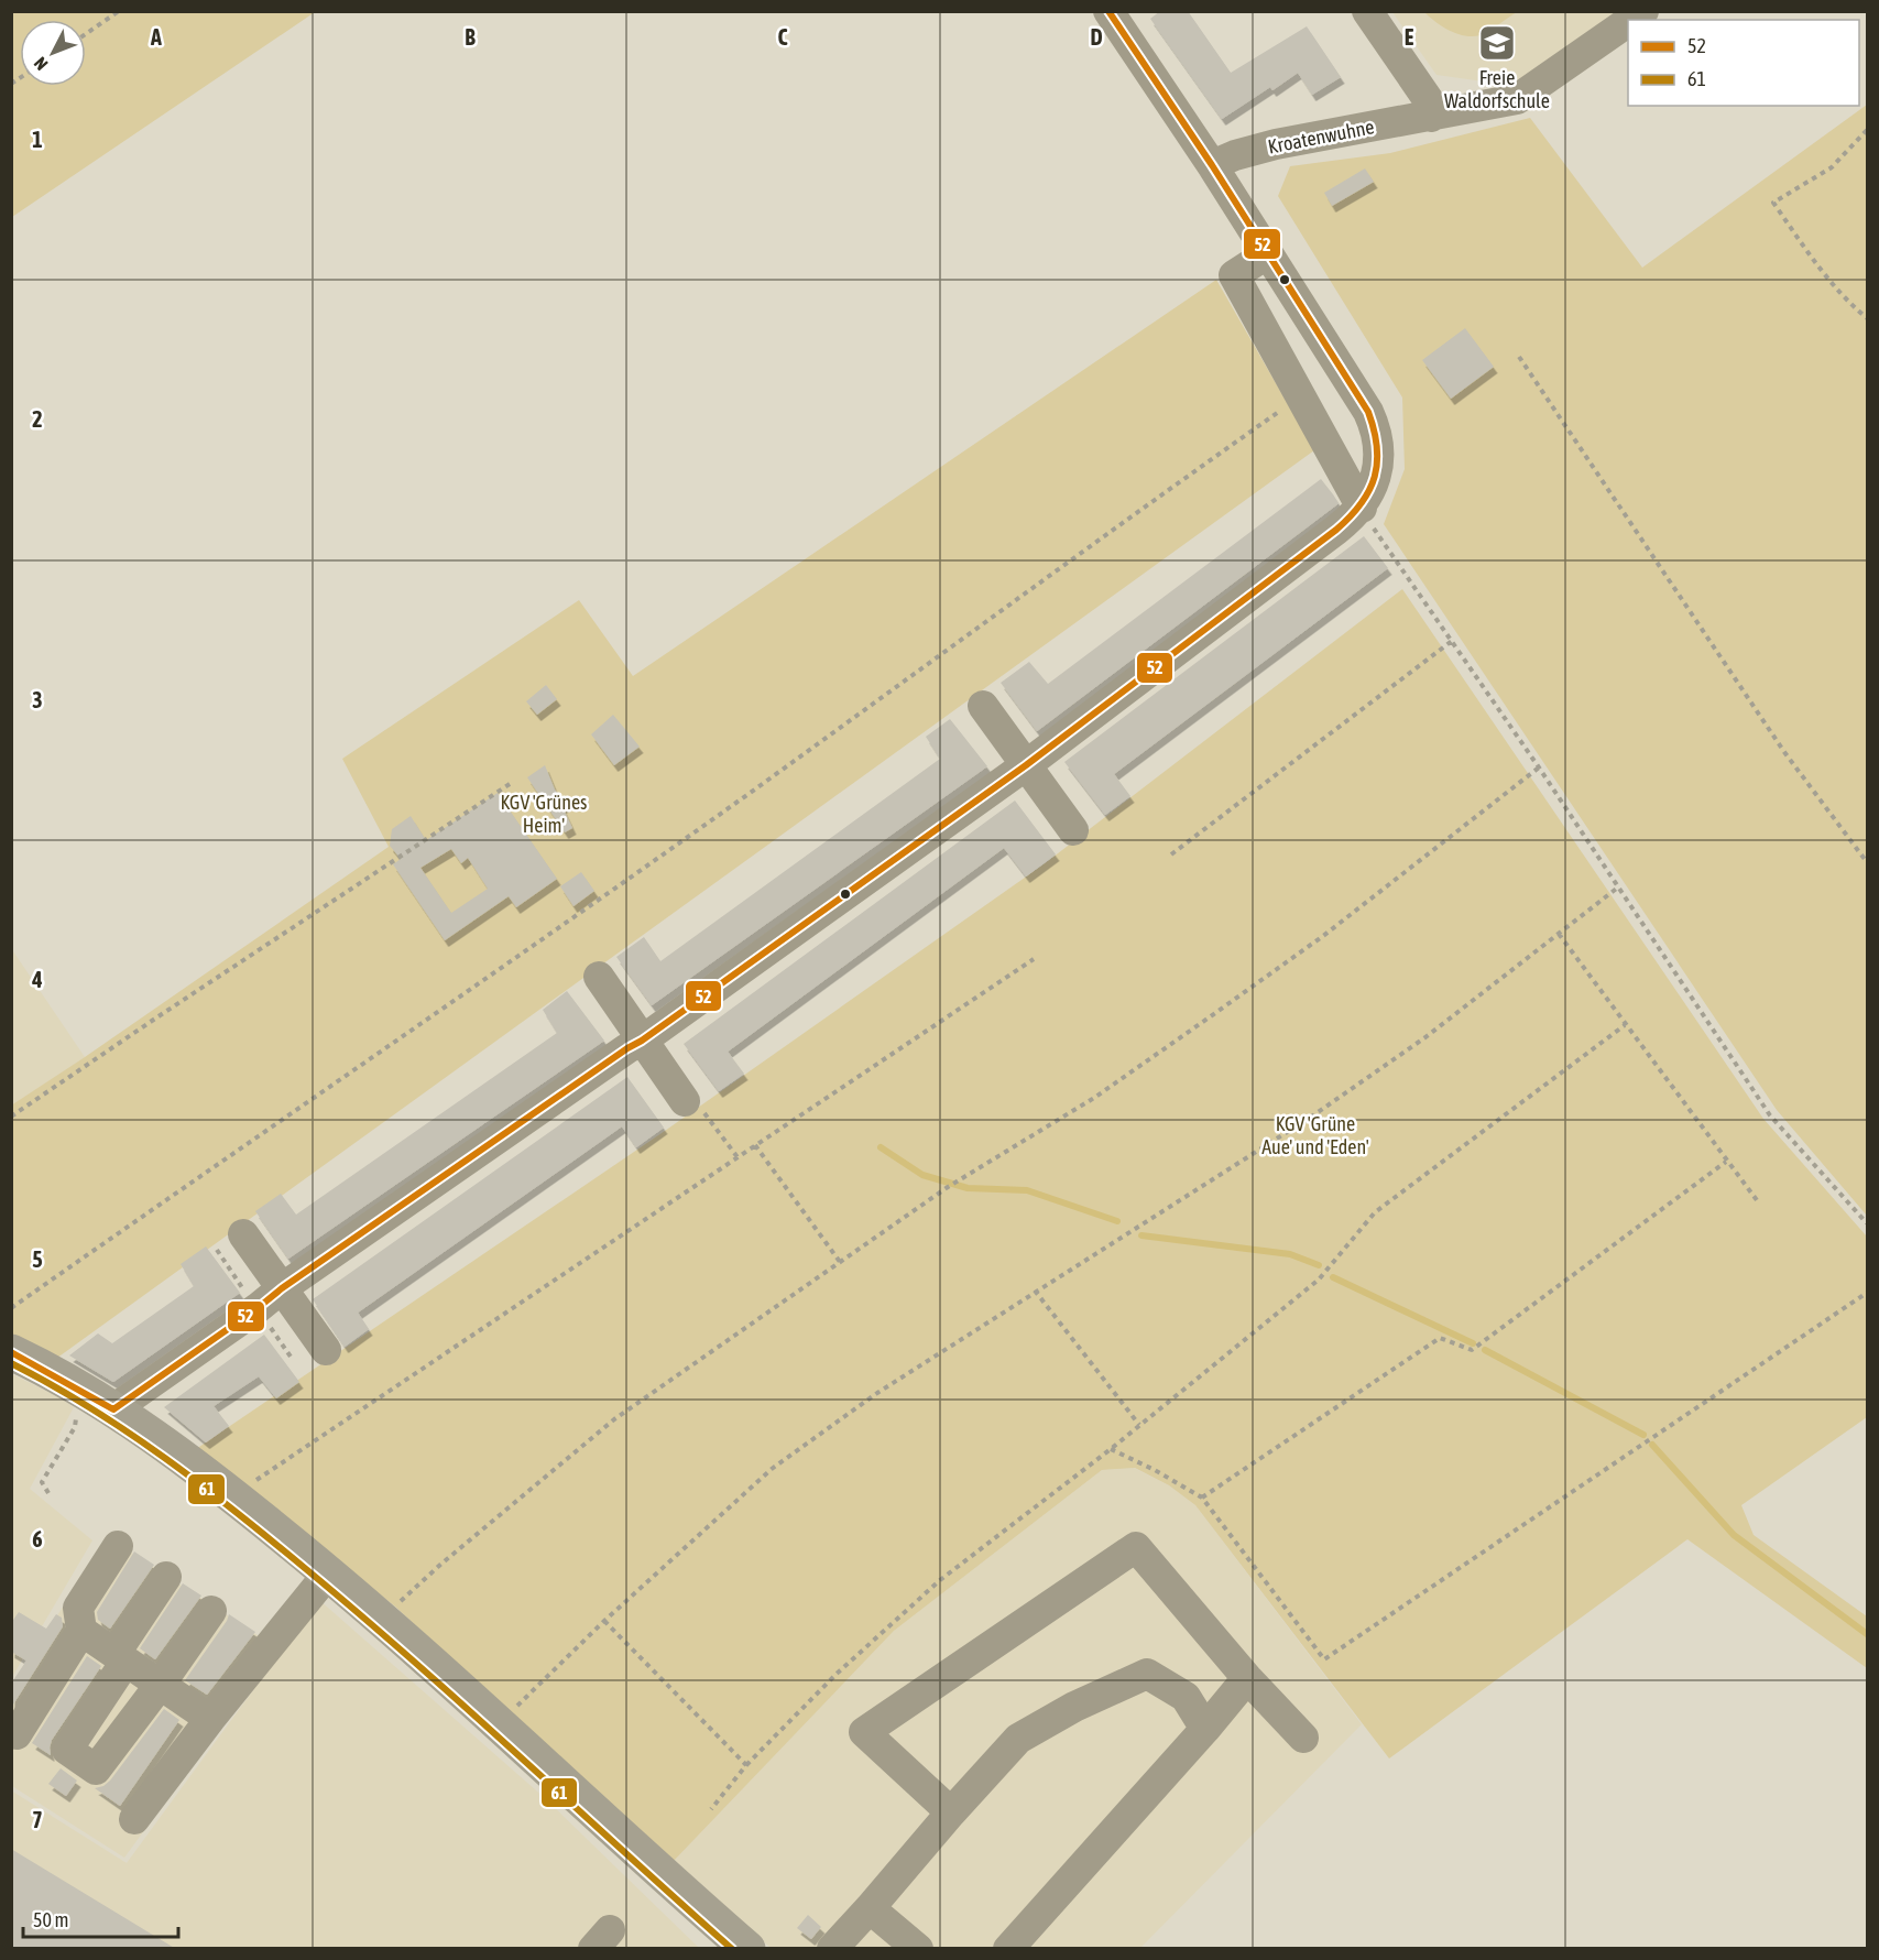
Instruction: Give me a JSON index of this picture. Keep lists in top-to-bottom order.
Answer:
{
  "streets": {
    "street": ["Kroatenwuhne"]
  },
  "parks": ["KGV 'Grünes Heim'", "KGV 'Grüne Aue' und 'Eden'"],
  "places": {
    "school or university": ["Freie Waldorfschule"]
  },
  "lines": ["transit line 52", "transit line 61"],
  "legend": ["52", "61"],
  "scale_bar": "50 m",
  "north": "bottom left",
  "grid": {
    "columns": [
      "A",
      "B",
      "C",
      "D",
      "E"
    ],
    "rows": [
      "1",
      "2",
      "3",
      "4",
      "5",
      "6",
      "7"
    ]
  }
}
